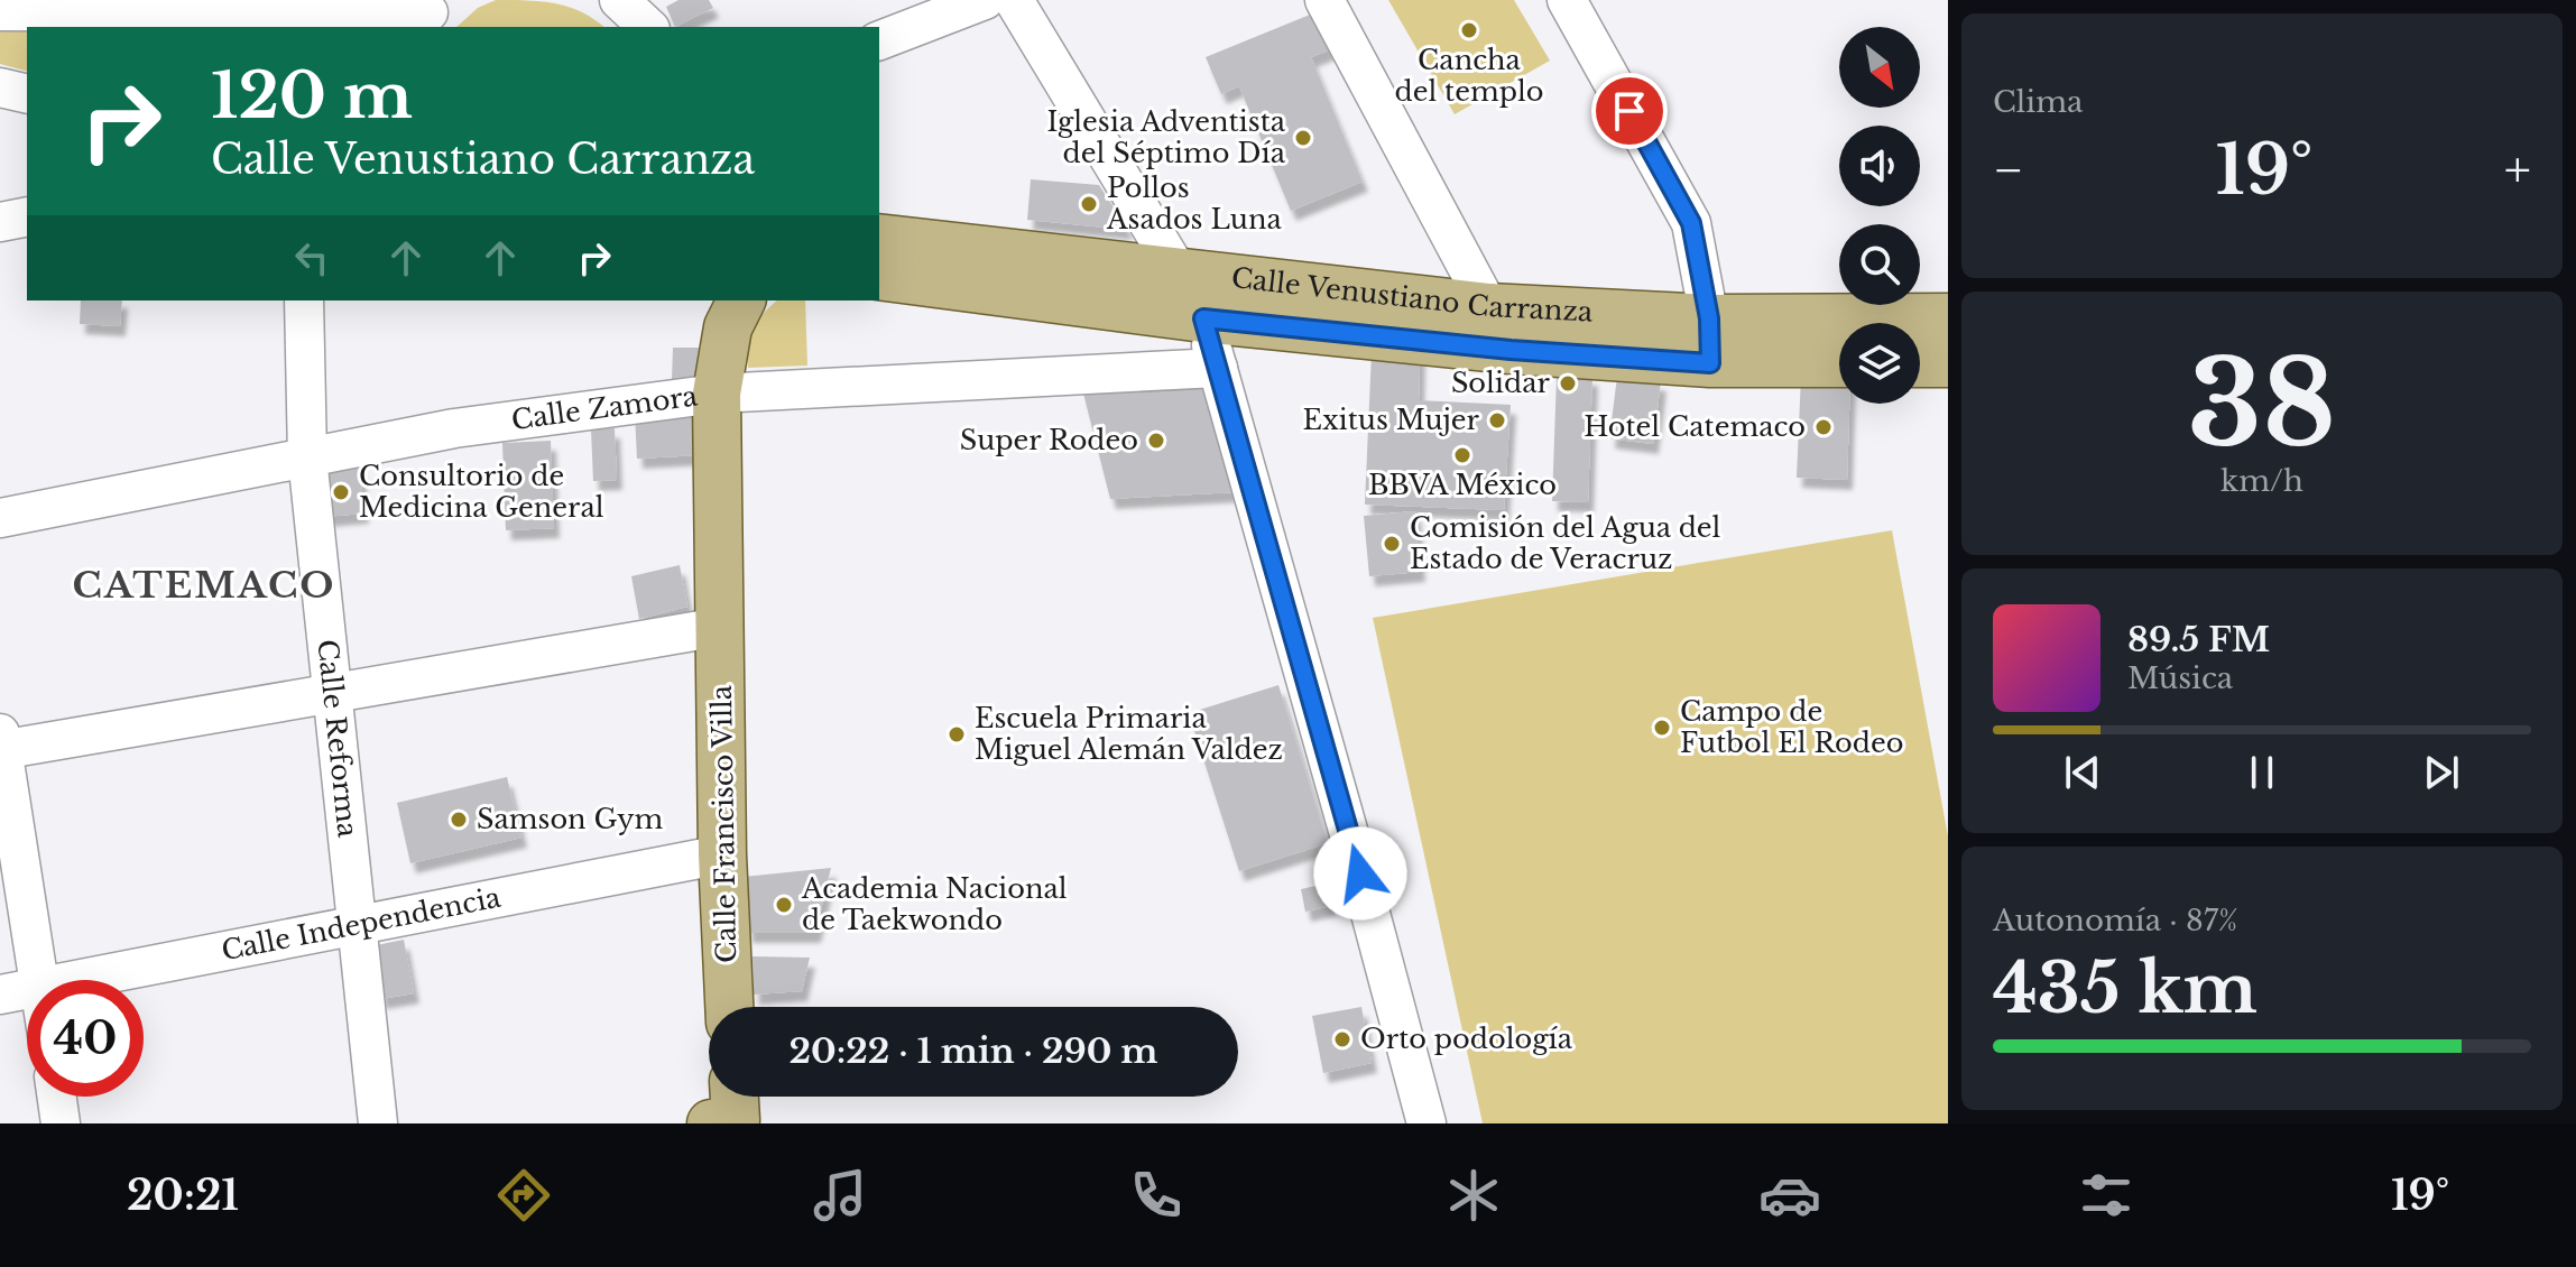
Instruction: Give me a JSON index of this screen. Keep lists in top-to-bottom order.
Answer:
{
  "streets": {
    "main road": ["Calle Venustiano Carranza", "Calle Francisco Villa"],
    "street": ["Calle Zamora", "Calle Reforma", "Calle Independencia"]
  },
  "crossings": [
    ["Calle Zamora", "Calle Reforma"],
    ["Calle Zamora", "Calle Francisco Villa"],
    ["Calle Reforma", "Calle Independencia"],
    ["Calle Francisco Villa", "Calle Independencia"]
  ],
  "districts": ["CATEMACO"],
  "places": [
    "Cancha del templo",
    "Iglesia Adventista del Séptimo Día",
    "Pollos Asados Luna",
    "Solidar",
    "Exitus Mujer",
    "Hotel Catemaco",
    "Super Rodeo",
    "BBVA México",
    "Consultorio de Medicina General",
    "Comisión del Agua del Estado de Veracruz",
    "Campo de Futbol El Rodeo",
    "Escuela Primaria Miguel Alemán Valdez",
    "Samson Gym",
    "Academia Nacional de Taekwondo",
    "Orto podología"
  ],
  "north": "bottom right",
  "page": {
    "tile": [
      "Clima",
      ["38", "km/h"],
      ["Autonomía · 87%", "435 km"]
    ],
    "turn": ["120 m", "Calle Venustiano Carranza"],
    "heat": ["−", "19°", "+"],
    "song": ["89.5 FM", "Música"],
    "limit": "40",
    "trip": "20:22 · 1 min · 290 m",
    "tabs": ["20:21", "19°"]
  }
}
